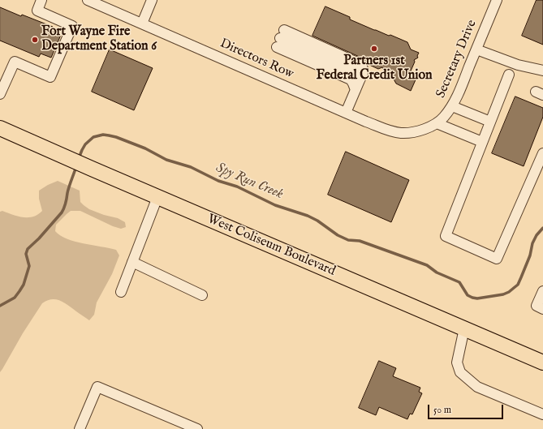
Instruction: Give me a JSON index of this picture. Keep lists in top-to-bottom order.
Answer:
{
  "streets": {
    "highway": ["West Coliseum Boulevard"],
    "street": ["Directors Row", "Secretary Drive"]
  },
  "crossings": [
    ["Directors Row", "Secretary Drive"]
  ],
  "water": ["Spy Run Creek"],
  "places": ["Fort Wayne Fire Department Station 6", "Partners 1st Federal Credit Union"],
  "scale_bar": "50 m"
}
